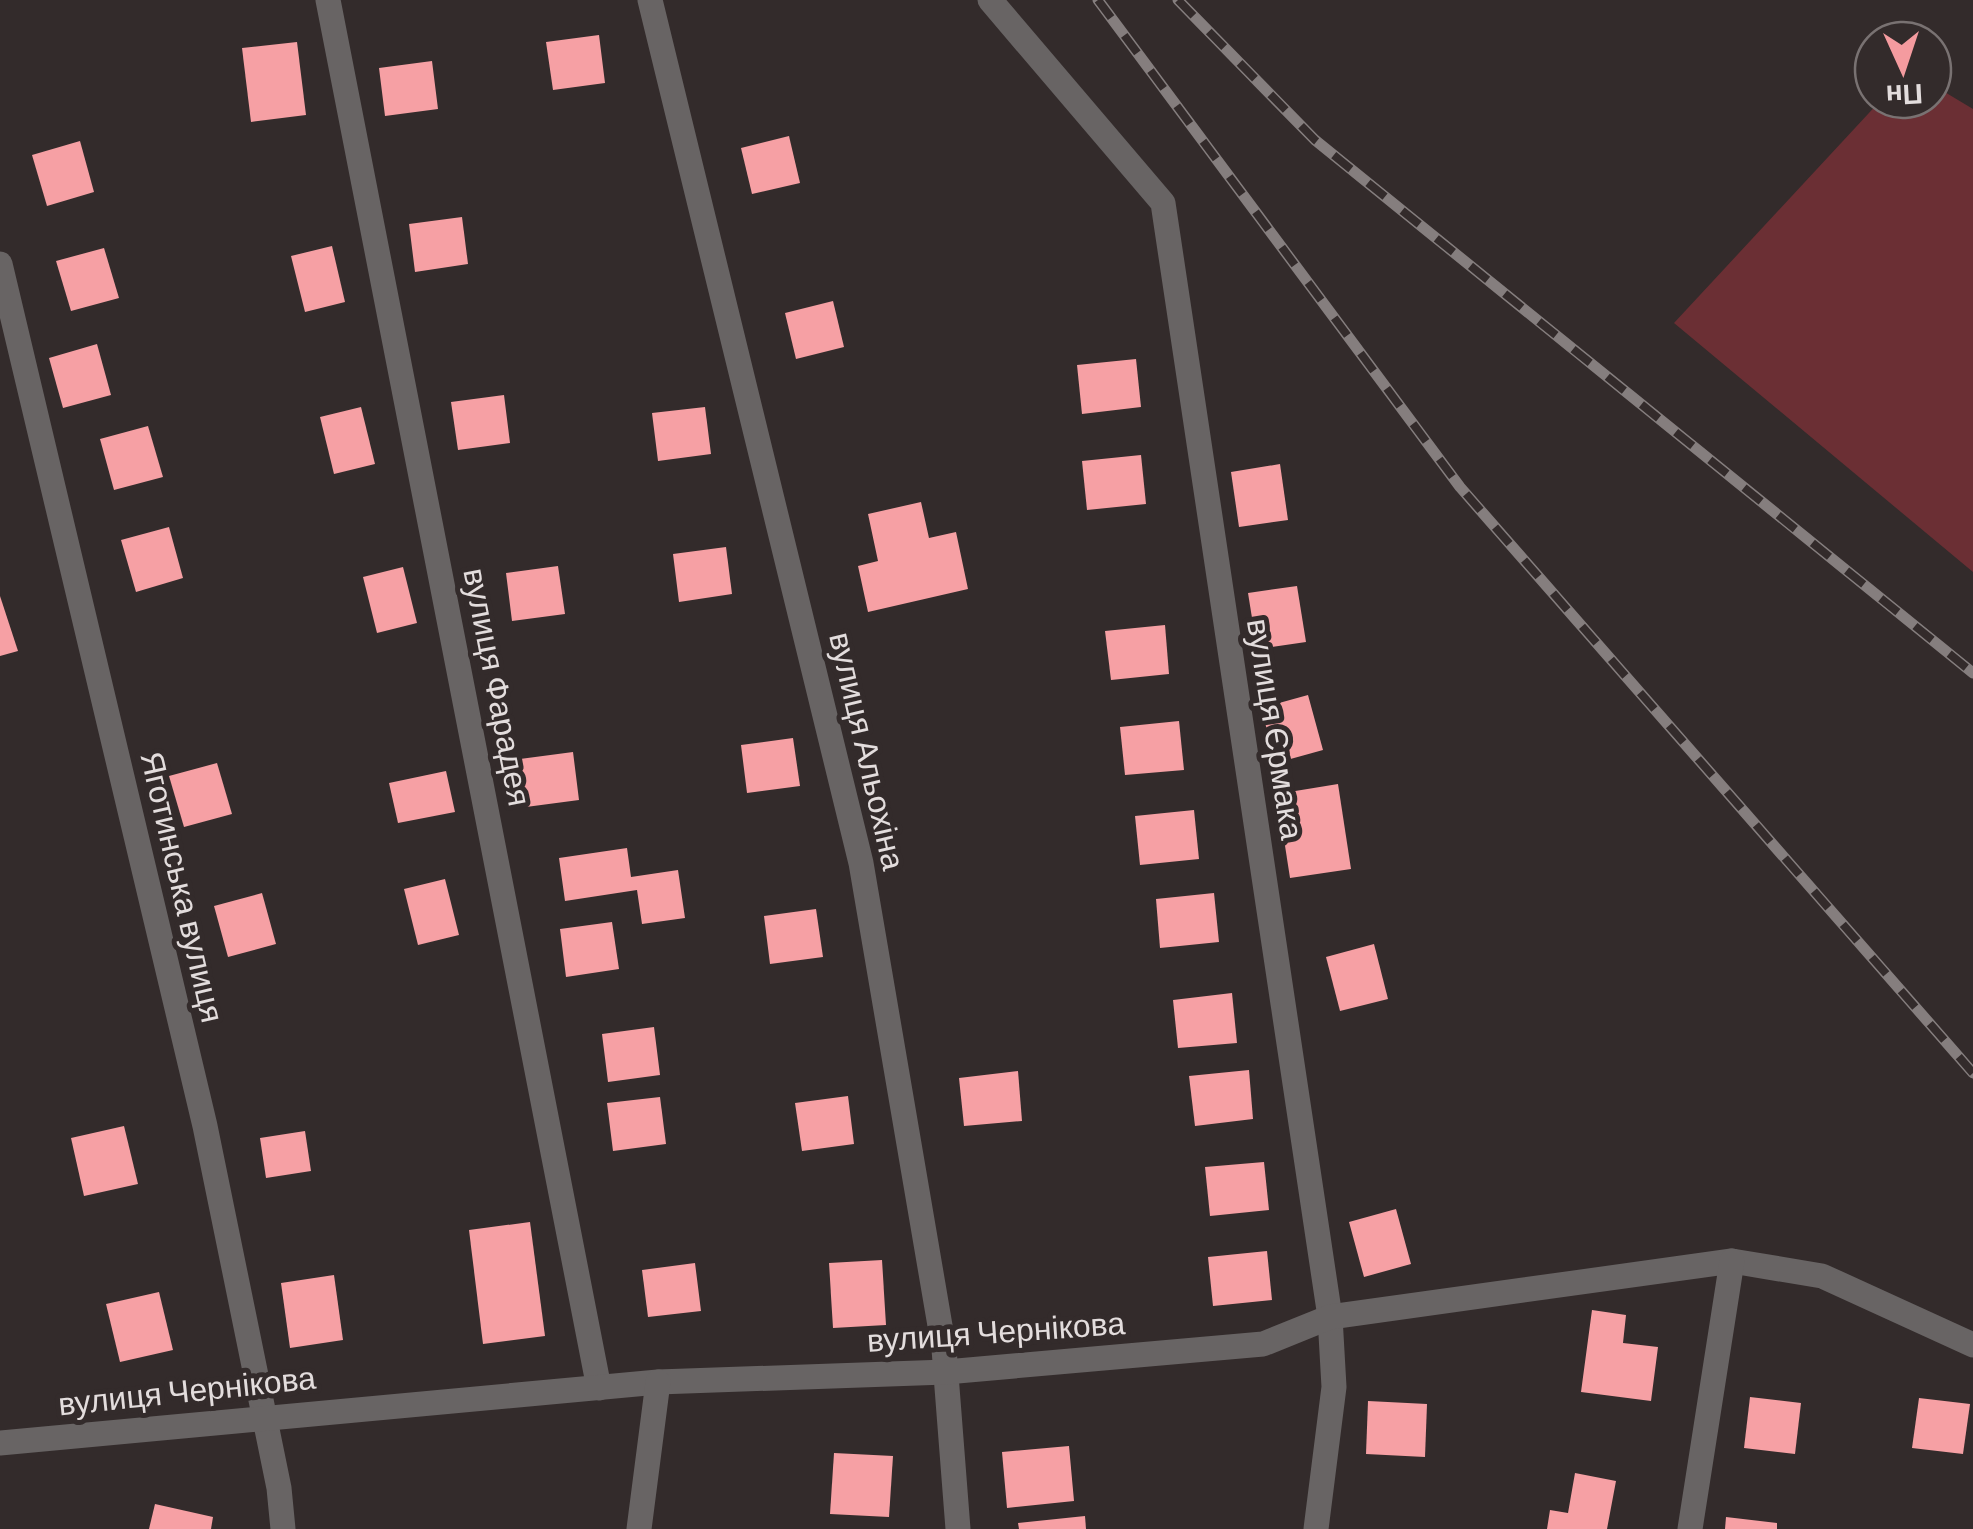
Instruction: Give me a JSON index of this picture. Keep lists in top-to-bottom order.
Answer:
{
  "streets": {
    "street": [
      "вулиця Фарадея",
      "вулиця Єрмака",
      "вулиця Альохіна",
      "Яготинська вулиця",
      "вулиця Чернікова"
    ]
  },
  "crossings": [
    ["вулиця Фарадея", "вулиця Чернікова"],
    ["вулиця Єрмака", "вулиця Чернікова"],
    ["вулиця Альохіна", "вулиця Чернікова"],
    ["Яготинська вулиця", "вулиця Чернікова"]
  ],
  "north": "bottom"
}
